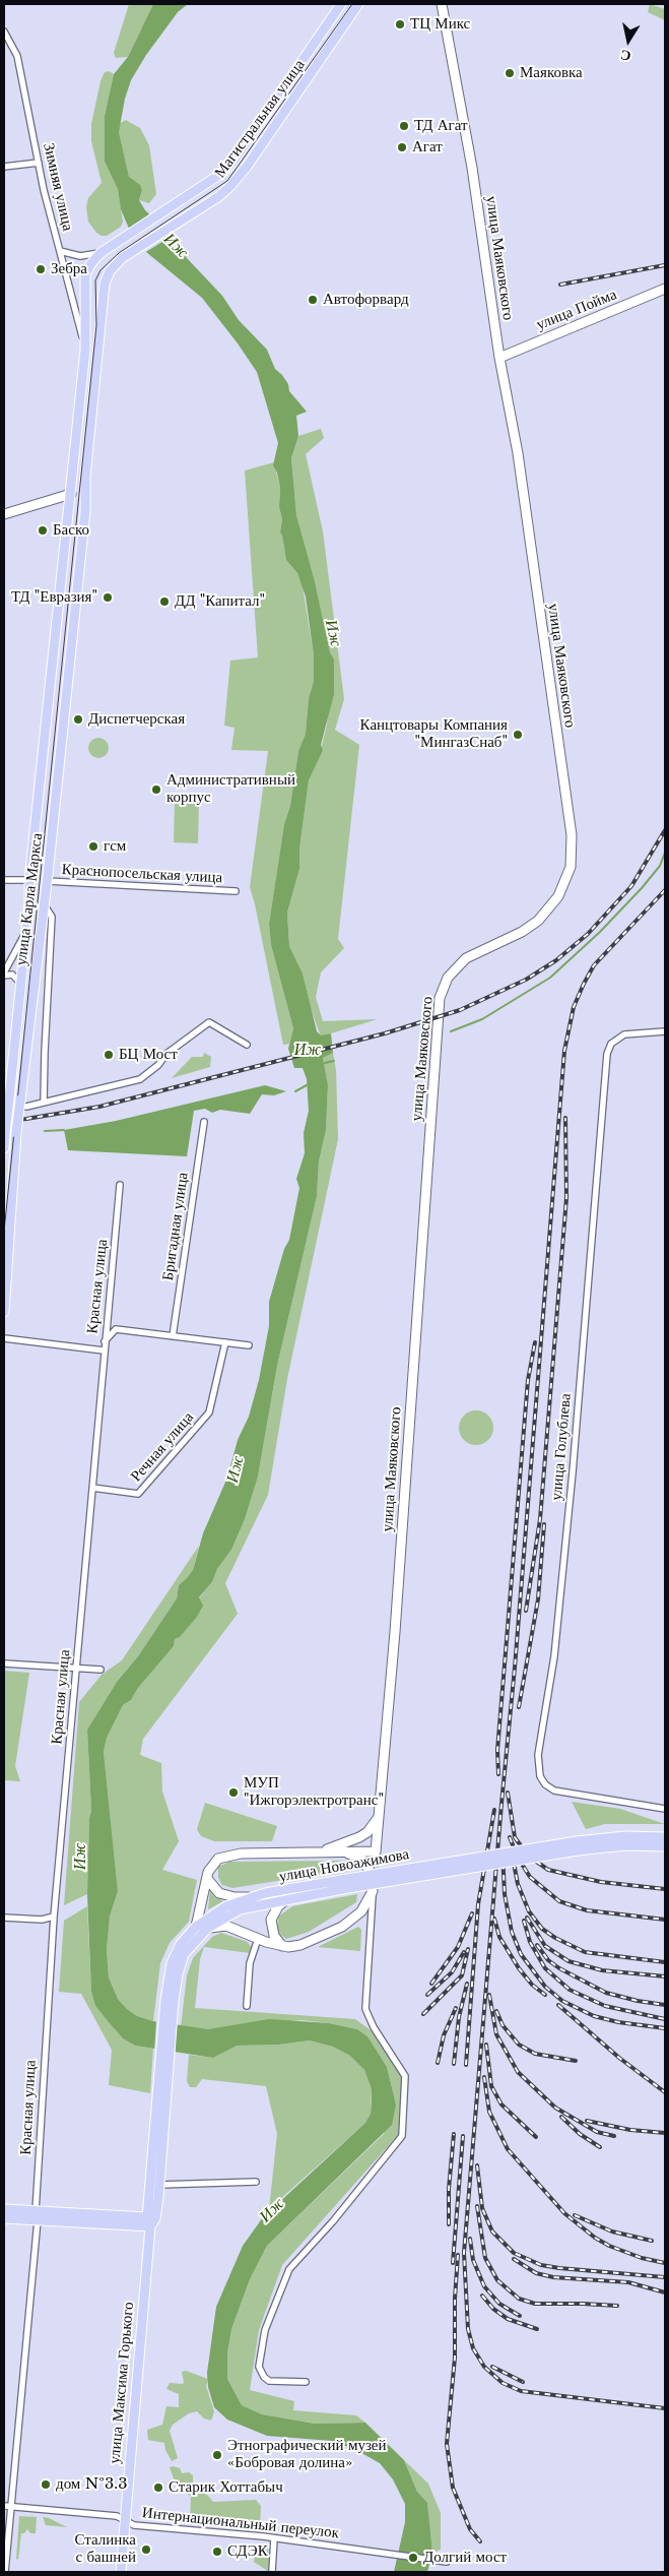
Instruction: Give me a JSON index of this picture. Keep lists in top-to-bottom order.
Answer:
{
  "streets": {
    "main road": [
      "Магистральная улица",
      "улица Маяковского",
      "улица Пойма",
      "улица Карла Маркса",
      "улица Новоажимова",
      "улица Максима Горького"
    ],
    "street": [
      "Зимняя улица",
      "Краснопосельская улица",
      "Бригадная улица",
      "Красная улица",
      "Речная улица",
      "улица Голублева",
      "Интернациональный переулок"
    ]
  },
  "crossings": [
    ["Магистральная улица", "Зимняя улица"],
    ["Магистральная улица", "улица Карла Маркса"],
    ["улица Маяковского", "улица Пойма"],
    ["Краснопосельская улица", "улица Карла Маркса"],
    ["Красная улица", "Речная улица"],
    ["Красная улица", "Интернациональный переулок"],
    ["улица Новоажимова", "улица Максима Горького"],
    ["улица Максима Горького", "Интернациональный переулок"]
  ],
  "water": ["Иж"],
  "places": [
    "ТЦ Микс",
    "Маяковка",
    "ТД Агат",
    "Агат",
    "Зебра",
    "Автофорвард",
    "Баско",
    "ТД \"Евразия\"",
    "ДД \"Капитал\"",
    "Диспетчерская",
    "Канцтовары Компания \"МингазСнаб\"",
    "Административный корпус",
    "гсм",
    "БЦ Мост",
    "МУП \"Ижгорэлектротранс\"",
    "Этнографический музей «Бобровая долина»",
    "дом №3.3",
    "Старик Хоттабыч",
    "Сталинка с башней",
    "СДЭК",
    "Долгий мост"
  ],
  "north": "bottom"
}
